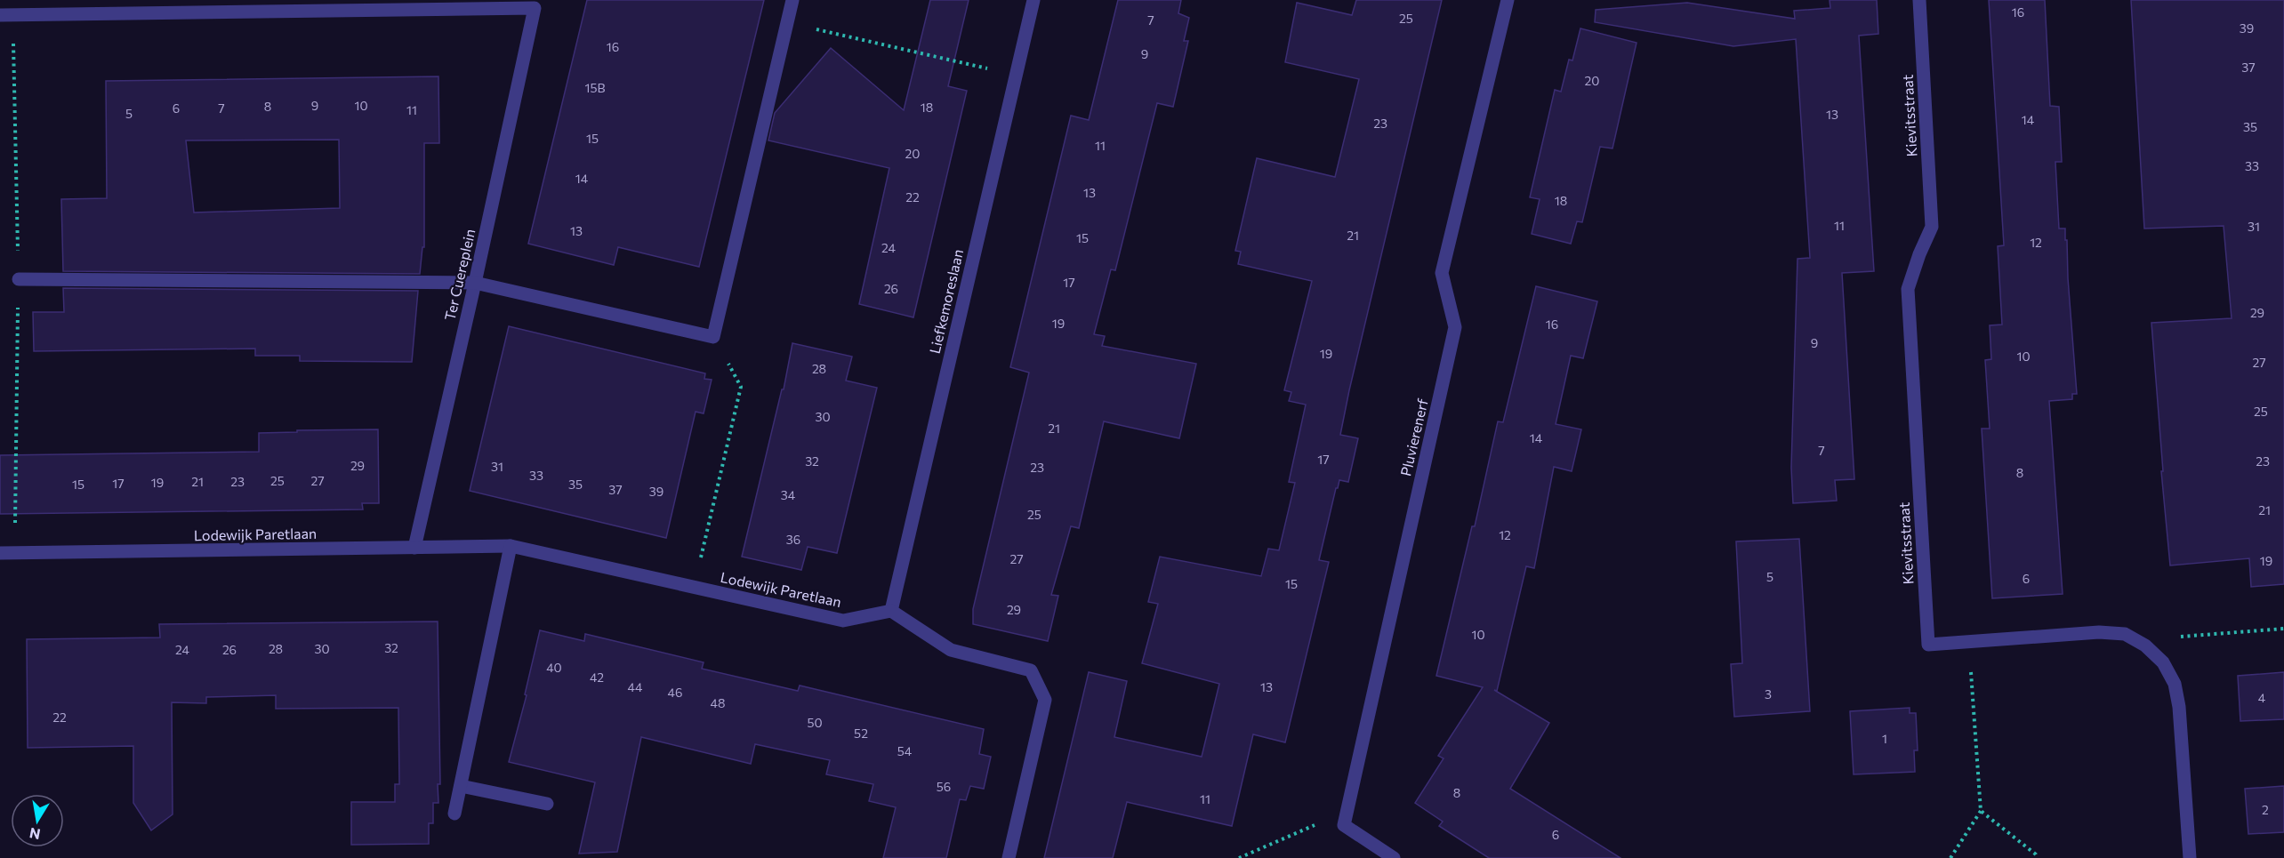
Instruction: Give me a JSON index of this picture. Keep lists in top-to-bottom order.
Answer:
{
  "streets": {
    "street": [
      "Kievitsstraat",
      "Ter Cuereplein",
      "Liefkemoreslaan",
      "Pluvierenerf",
      "Lodewijk Paretlaan"
    ]
  },
  "crossings": [
    ["Ter Cuereplein", "Lodewijk Paretlaan"],
    ["Liefkemoreslaan", "Lodewijk Paretlaan"]
  ],
  "house_numbers": [
    "16",
    "25",
    "7",
    "39",
    "16",
    "9",
    "37",
    "20",
    "15B",
    "9",
    "10",
    "8",
    "18",
    "6",
    "7",
    "11",
    "5",
    "13",
    "14",
    "23",
    "35",
    "15",
    "11",
    "20",
    "33",
    "14",
    "13",
    "22",
    "18",
    "11",
    "31",
    "13",
    "21",
    "15",
    "12",
    "24",
    "17",
    "26",
    "29",
    "19",
    "16",
    "9",
    "19",
    "10",
    "27",
    "28",
    "25",
    "30",
    "21",
    "14",
    "7",
    "17",
    "32",
    "23",
    "29",
    "31",
    "23",
    "8",
    "33",
    "25",
    "27",
    "21",
    "23",
    "19",
    "17",
    "15",
    "35",
    "37",
    "39",
    "34",
    "21",
    "25",
    "12",
    "36",
    "27",
    "19",
    "5",
    "6",
    "15",
    "29",
    "10",
    "32",
    "28",
    "30",
    "24",
    "26",
    "40",
    "42",
    "44",
    "13",
    "46",
    "3",
    "4",
    "48",
    "22",
    "50",
    "52",
    "1",
    "54",
    "56",
    "8",
    "11",
    "2",
    "6"
  ],
  "north": "bottom"
}
